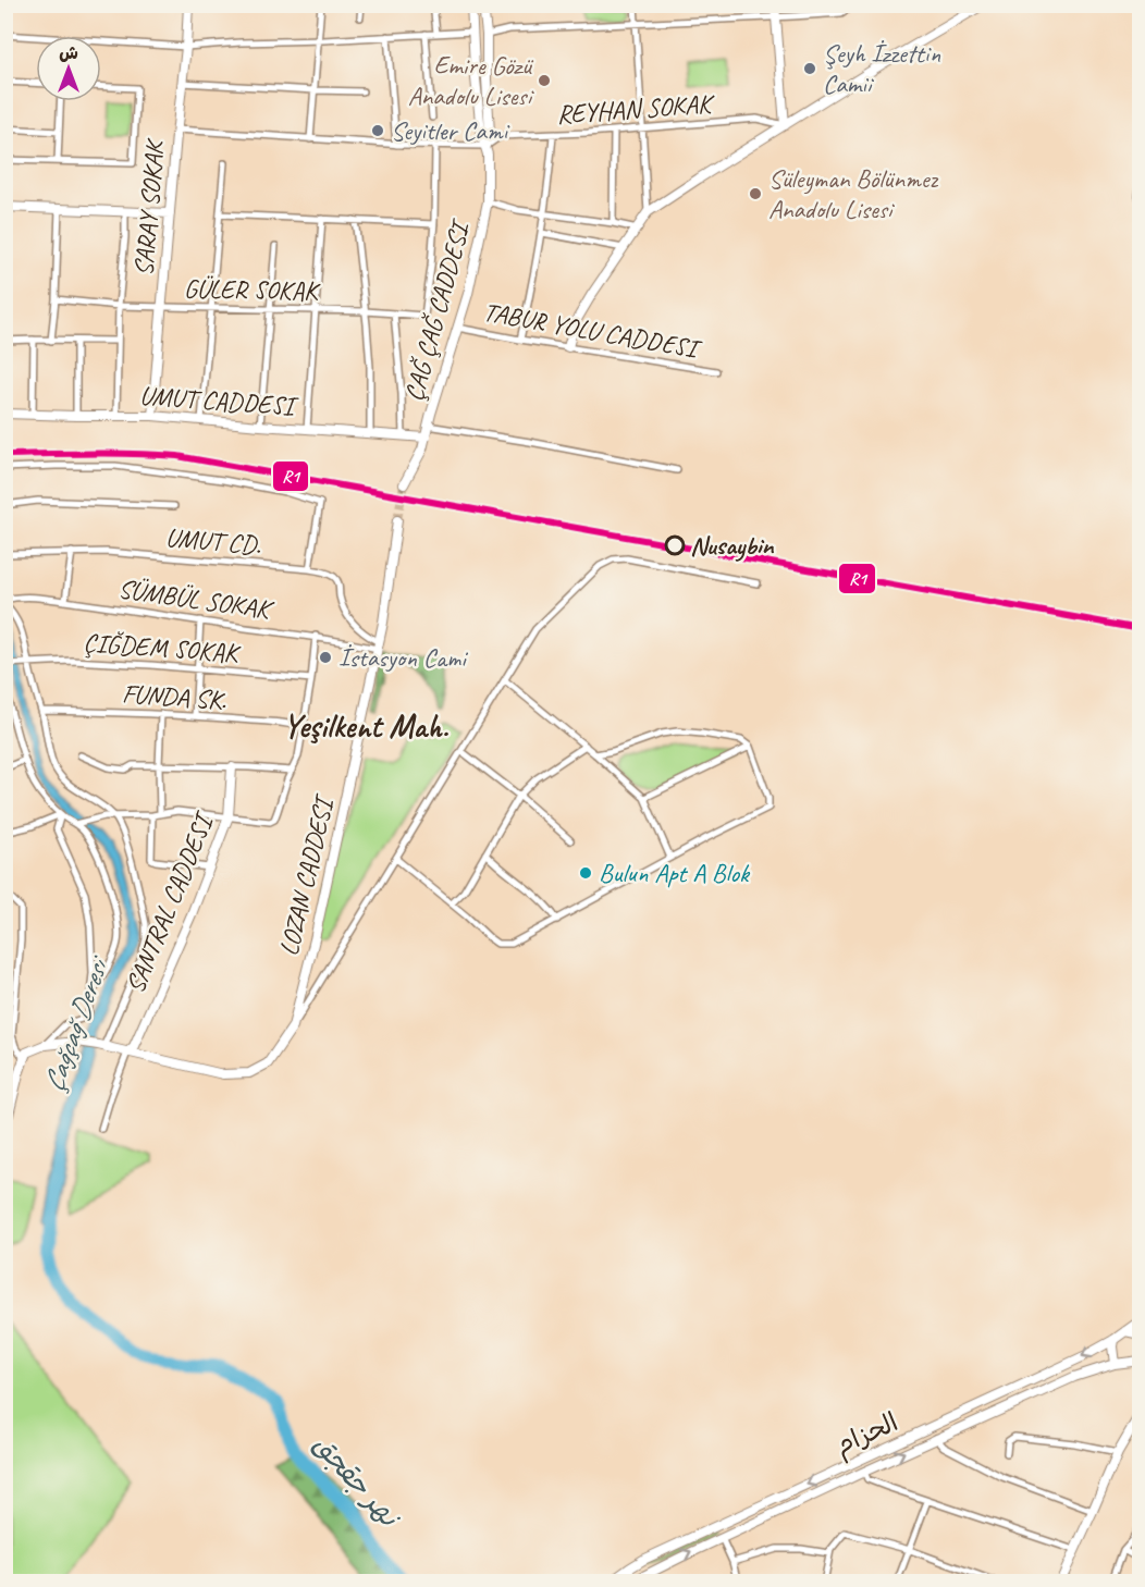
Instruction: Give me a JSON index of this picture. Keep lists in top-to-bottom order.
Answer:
{
  "streets": {
    "main road": [
      "SARAY SOKAK",
      "ÇAĞ ÇAĞ CADDESI",
      "UMUT CADDESI",
      "LOZAN CADDESI",
      "SANTRAL CADDESI",
      "الحزام"
    ],
    "street": [
      "REYHAN SOKAK",
      "GÜLER SOKAK",
      "TABUR YOLU CADDESI",
      "UMUT CD.",
      "SÜMBÜL SOKAK",
      "ÇIĞDEM SOKAK",
      "FUNDA SK."
    ]
  },
  "crossings": [
    ["REYHAN SOKAK", "SARAY SOKAK"],
    ["REYHAN SOKAK", "ÇAĞ ÇAĞ CADDESI"],
    ["SARAY SOKAK", "GÜLER SOKAK"],
    ["SARAY SOKAK", "UMUT CADDESI"],
    ["ÇAĞ ÇAĞ CADDESI", "TABUR YOLU CADDESI"],
    ["ÇAĞ ÇAĞ CADDESI", "UMUT CADDESI"],
    ["UMUT CD.", "SÜMBÜL SOKAK"],
    ["UMUT CD.", "LOZAN CADDESI"],
    ["SÜMBÜL SOKAK", "LOZAN CADDESI"],
    ["LOZAN CADDESI", "SANTRAL CADDESI"]
  ],
  "districts": ["Yeşilkent Mah."],
  "water": ["Çağçağ Deresi", "نهر جقجق"],
  "places": [
    "Şeyh İzzettin Camii",
    "Emire Gözü Anadolu Lisesi",
    "Seyitler Cami",
    "Süleyman Bölünmez Anadolu Lisesi",
    "Nusaybin",
    "İstasyon Cami",
    "Bulun Apt A Blok"
  ],
  "lines": ["transit line R1"],
  "north": "top"
}
